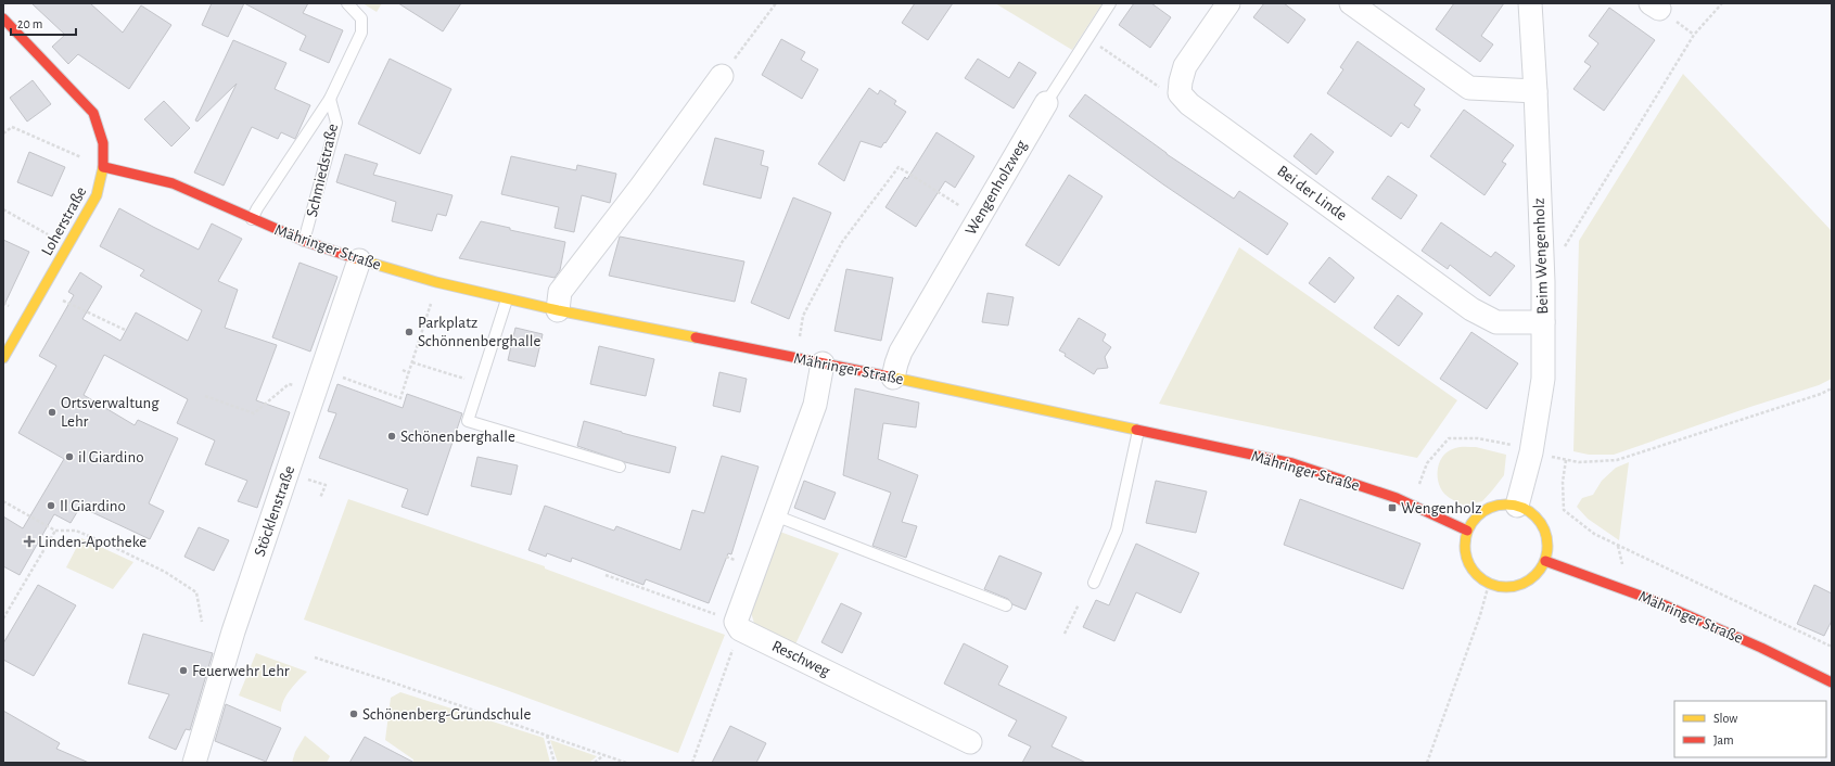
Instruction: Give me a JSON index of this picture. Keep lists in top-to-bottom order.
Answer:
{
  "streets": {
    "street": [
      "Wengenholzweg",
      "Bei der Linde",
      "Loherstraße",
      "Mähringer Straße",
      "Beim Wengenholz",
      "Stöcklenstraße",
      "Reschweg"
    ],
    "lane": ["Schmiedstraße"]
  },
  "crossings": [
    ["Schmiedstraße", "Mähringer Straße"],
    ["Wengenholzweg", "Mähringer Straße"],
    ["Bei der Linde", "Beim Wengenholz"],
    ["Loherstraße", "Mähringer Straße"],
    ["Mähringer Straße", "Beim Wengenholz"],
    ["Mähringer Straße", "Stöcklenstraße"]
  ],
  "places": {
    "other": [
      "Parkplatz Schönnenberghalle",
      "Ortsverwaltung Lehr",
      "Schönenberghalle",
      "il Giardino",
      "Il Giardino",
      "Feuerwehr Lehr",
      "Schönenberg-Grundschule"
    ],
    "transit": ["Wengenholz"],
    "health": ["Linden-Apotheke"]
  },
  "legend": ["Slow", "Jam"],
  "scale_bar": "20 m"
}
